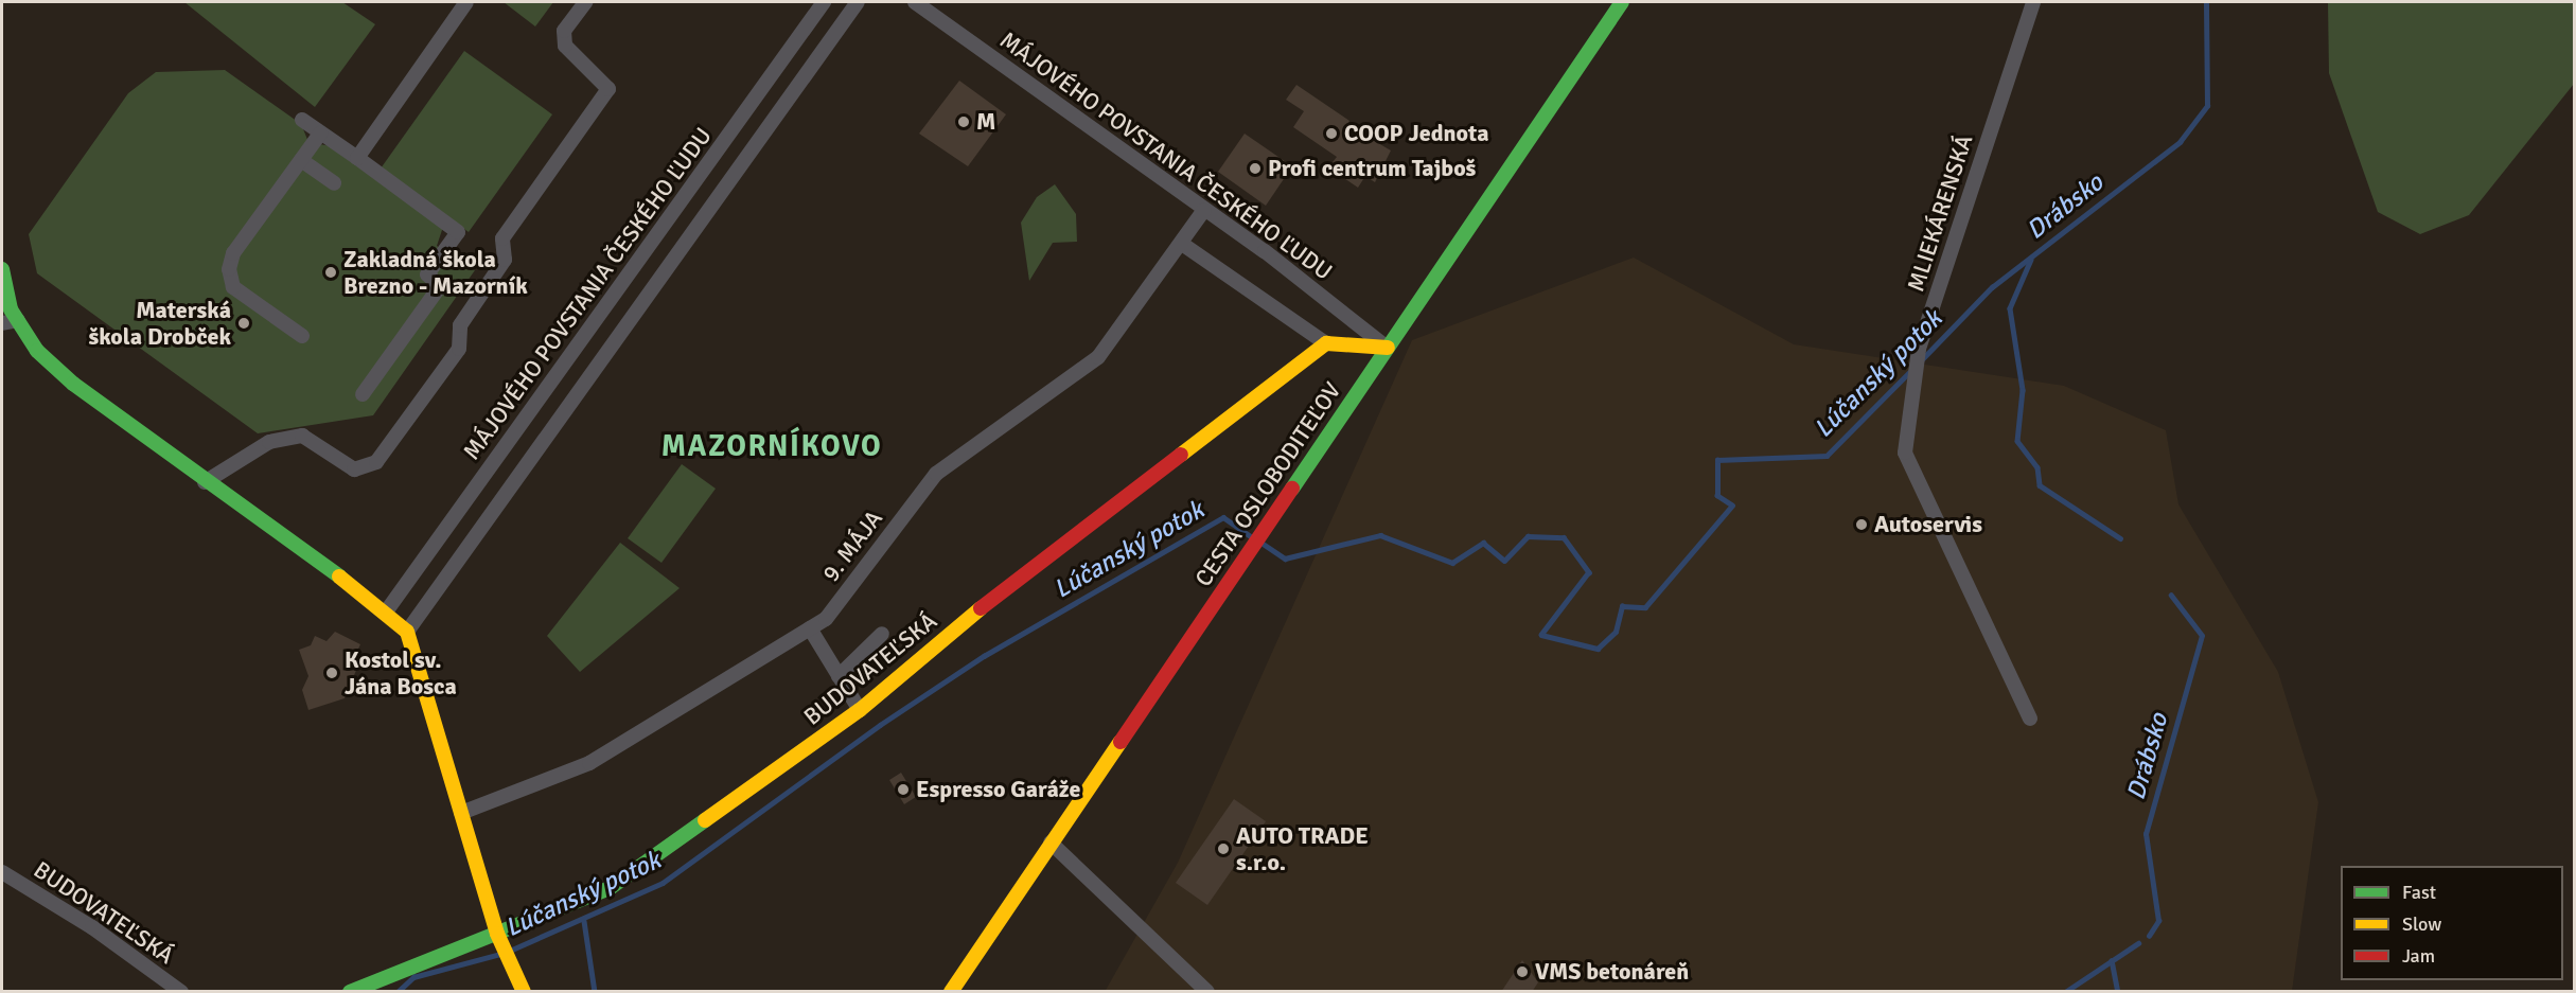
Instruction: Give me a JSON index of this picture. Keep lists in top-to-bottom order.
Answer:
{
  "streets": {
    "street": [
      "MÁJOVÉHO POVSTANIA ČESKÉHO ĽUDU",
      "MLIEKÁRENSKÁ",
      "CESTA OSLOBODITEĽOV",
      "9. MÁJA",
      "BUDOVATEĽSKÁ"
    ]
  },
  "crossings": [
    ["MÁJOVÉHO POVSTANIA ČESKÉHO ĽUDU", "CESTA OSLOBODITEĽOV"],
    ["MÁJOVÉHO POVSTANIA ČESKÉHO ĽUDU", "9. MÁJA"]
  ],
  "districts": ["MAZORNÍKOVO"],
  "water": ["Drábsko", "Lúčanský potok"],
  "places": [
    "M",
    "COOP Jednota",
    "Profi centrum Tajboš",
    "Zakladná škola Brezno - Mazorník",
    "Materská škola Drobček",
    "Autoservis",
    "Kostol sv. Jána Bosca",
    "Espresso Garáže",
    "AUTO TRADE s.r.o.",
    "VMS betonáreň"
  ],
  "legend": ["Fast", "Slow", "Jam"]
}
